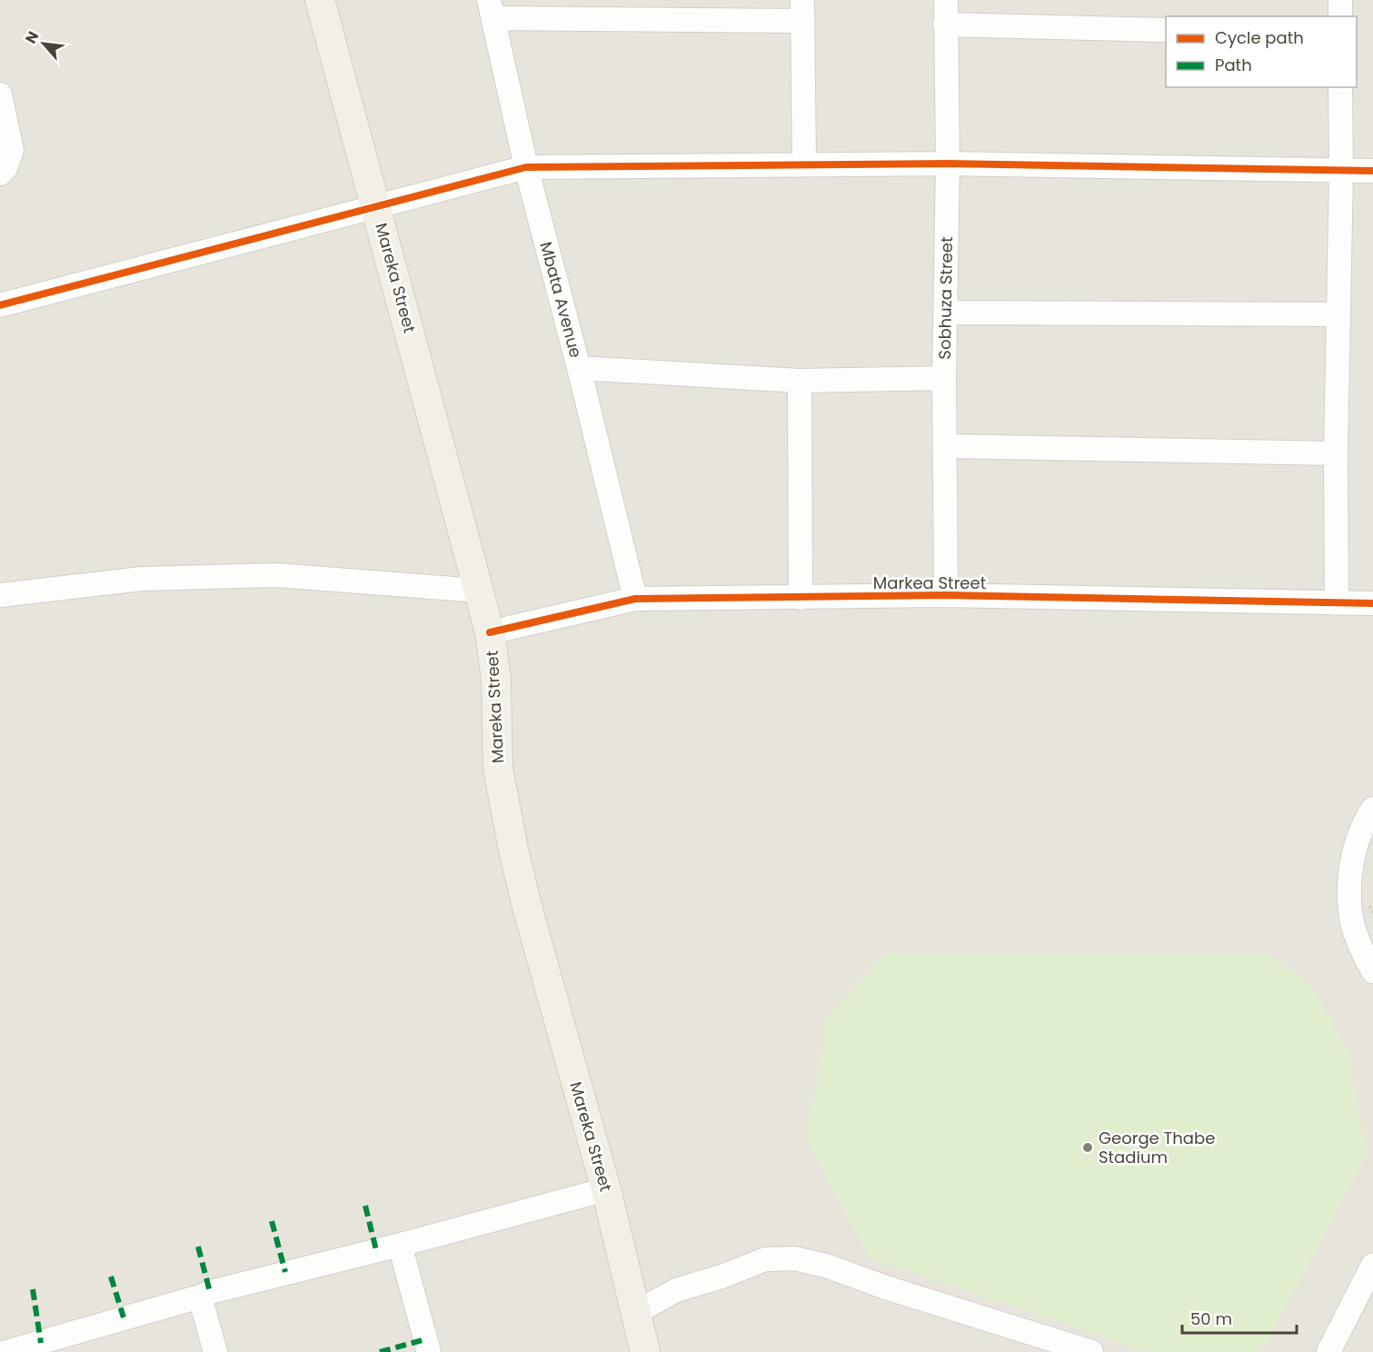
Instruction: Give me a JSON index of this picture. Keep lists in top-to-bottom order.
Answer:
{
  "streets": {
    "main road": ["Mareka Street"],
    "street": ["Sobhuza Street", "Mbata Avenue", "Markea Street"]
  },
  "crossings": [
    ["Mareka Street", "Markea Street"],
    ["Sobhuza Street", "Markea Street"],
    ["Mbata Avenue", "Markea Street"]
  ],
  "places": ["George Thabe Stadium"],
  "legend": ["Cycle path", "Path"],
  "scale_bar": "50 m",
  "north": "top left"
}
